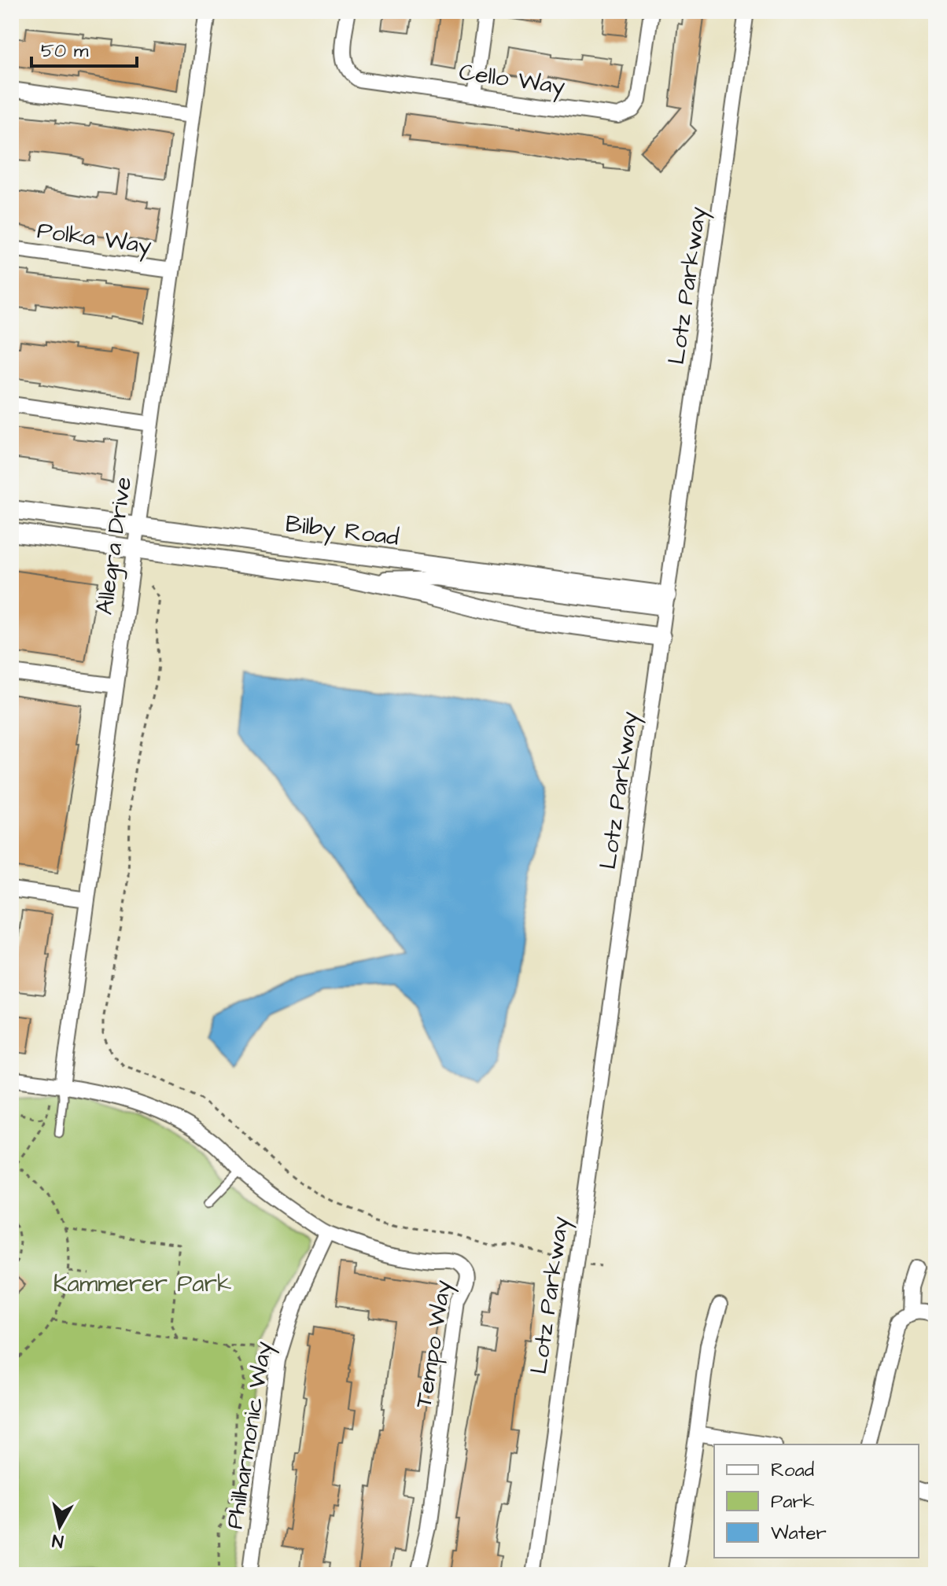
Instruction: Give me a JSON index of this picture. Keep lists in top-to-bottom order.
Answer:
{
  "streets": {
    "street": [
      "Cello Way",
      "Polka Way",
      "Lotz Parkway",
      "Bilby Road",
      "Allegra Drive",
      "Tempo Way",
      "Philharmonic Way"
    ]
  },
  "crossings": [
    ["Polka Way", "Allegra Drive"],
    ["Lotz Parkway", "Bilby Road"],
    ["Bilby Road", "Allegra Drive"],
    ["Allegra Drive", "Tempo Way"],
    ["Tempo Way", "Philharmonic Way"]
  ],
  "parks": ["Kammerer Park"],
  "legend": ["Road", "Park", "Water"],
  "scale_bar": "50 m",
  "north": "bottom"
}
